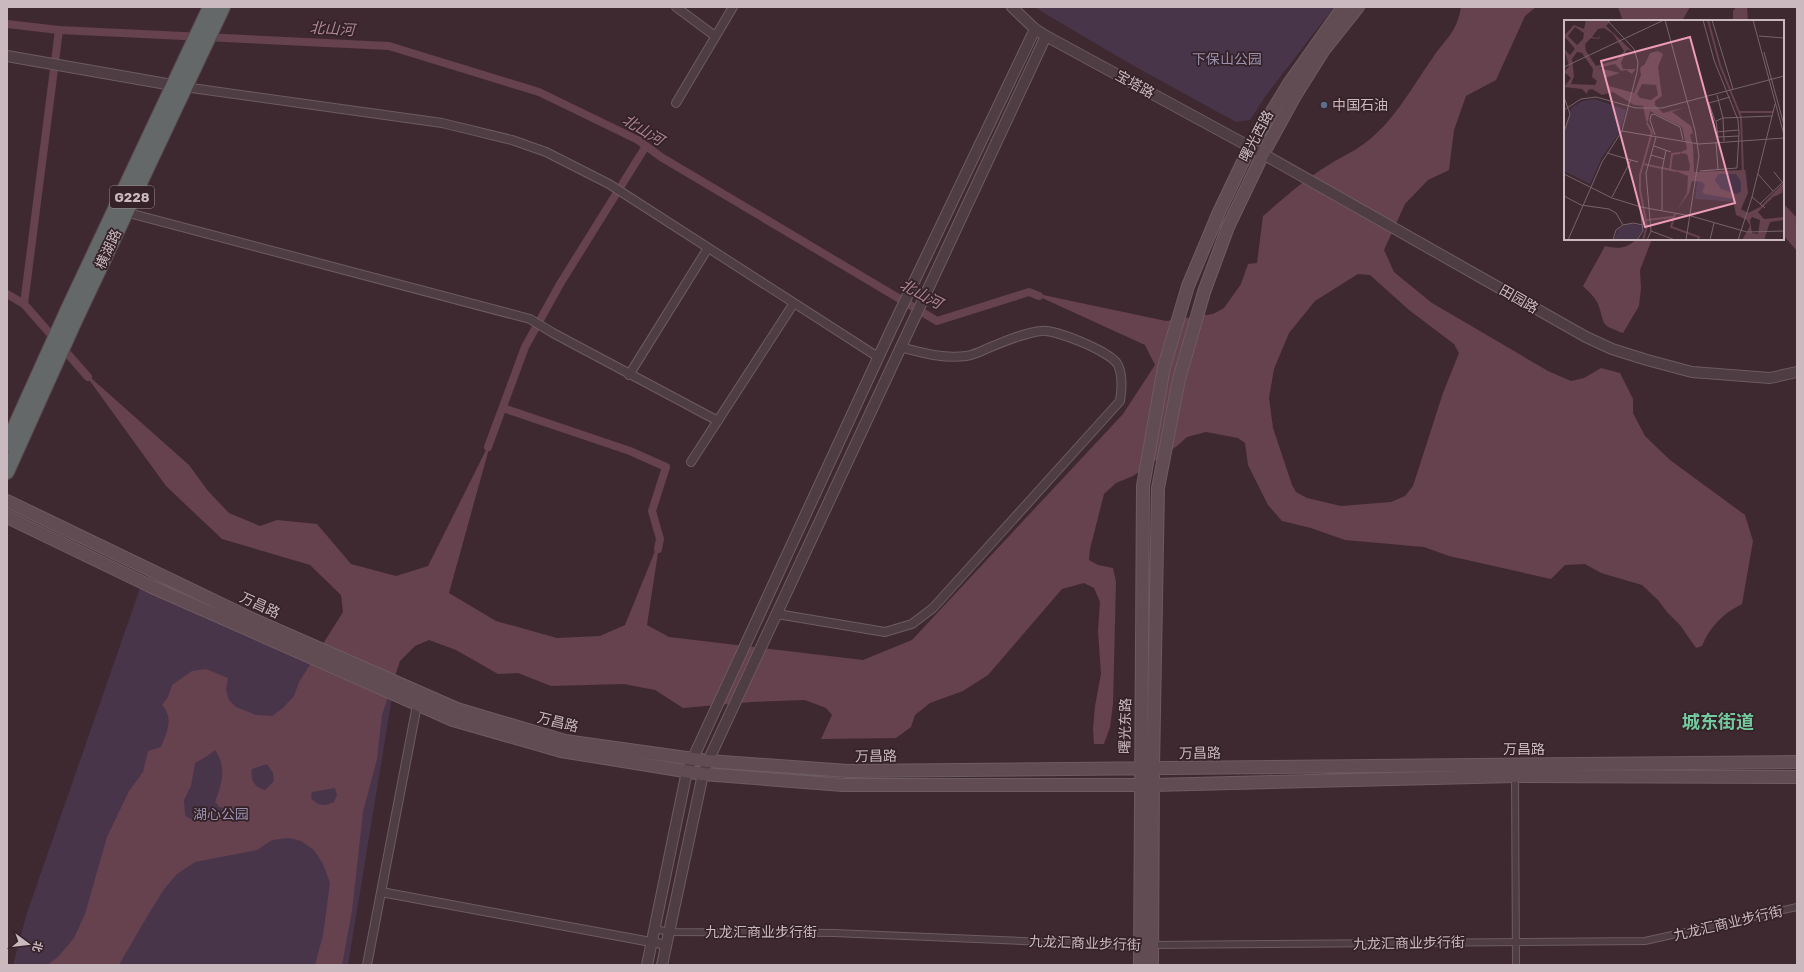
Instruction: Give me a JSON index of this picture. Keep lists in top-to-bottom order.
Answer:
{
  "streets": {
    "highway": ["G228", "横湖路"],
    "main road": ["曙光西路", "万昌路", "曙光东路"],
    "street": ["宝塔路", "田园路", "九龙汇商业步行街"]
  },
  "crossings": [
    ["宝塔路", "曙光西路"],
    ["宝塔路", "田园路"],
    ["曙光西路", "田园路"],
    ["曙光西路", "曙光东路"],
    ["万昌路", "曙光东路"],
    ["曙光东路", "九龙汇商业步行街"]
  ],
  "districts": ["城东街道"],
  "water": ["北山河"],
  "parks": ["下保山公园", "湖心公园"],
  "places": ["中国石油"],
  "north": "right"
}
